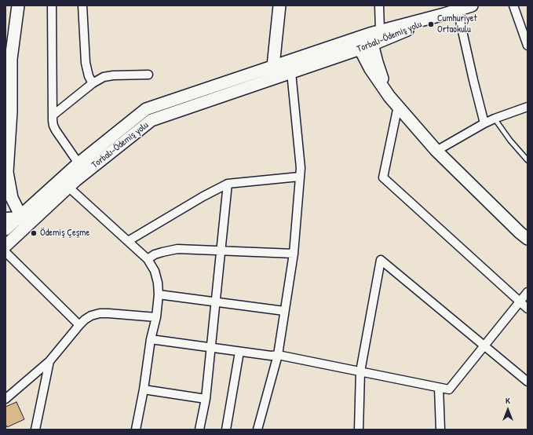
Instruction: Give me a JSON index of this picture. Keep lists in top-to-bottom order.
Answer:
{
  "streets": {
    "main road": ["Torbalı-Ödemiş yolu"]
  },
  "places": ["Cumhuriyet Ortaokulu", "Ödemiş Çeşme"],
  "north": "top"
}
